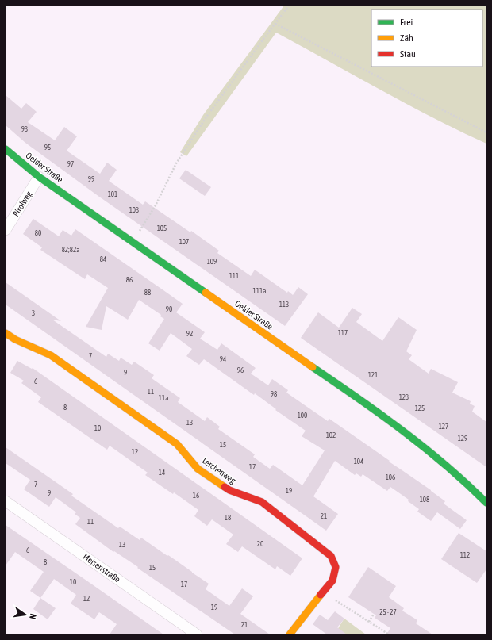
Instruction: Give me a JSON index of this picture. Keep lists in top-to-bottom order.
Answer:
{
  "streets": {
    "street": [
      "Oelder Straße",
      "Pirolweg",
      "Lerchenweg",
      "Meisenstraße"
    ]
  },
  "crossings": [
    ["Oelder Straße", "Pirolweg"]
  ],
  "house_numbers": [
    "93",
    "95",
    "97",
    "99",
    "101",
    "103",
    "105",
    "80",
    "107",
    "82;82a",
    "84",
    "109",
    "111",
    "86",
    "111a",
    "88",
    "113",
    "90",
    "3",
    "117",
    "92",
    "7",
    "94",
    "96",
    "9",
    "121",
    "6",
    "11",
    "98",
    "123",
    "11a",
    "8",
    "125",
    "100",
    "13",
    "127",
    "10",
    "102",
    "129",
    "15",
    "12",
    "104",
    "17",
    "14",
    "106",
    "7",
    "19",
    "9",
    "16",
    "108",
    "21",
    "18",
    "11",
    "20",
    "13",
    "6",
    "112",
    "8",
    "15",
    "10",
    "17",
    "12",
    "19",
    "25 - 27",
    "21"
  ],
  "legend": ["Frei", "Zäh", "Stau"],
  "north": "right"
}
